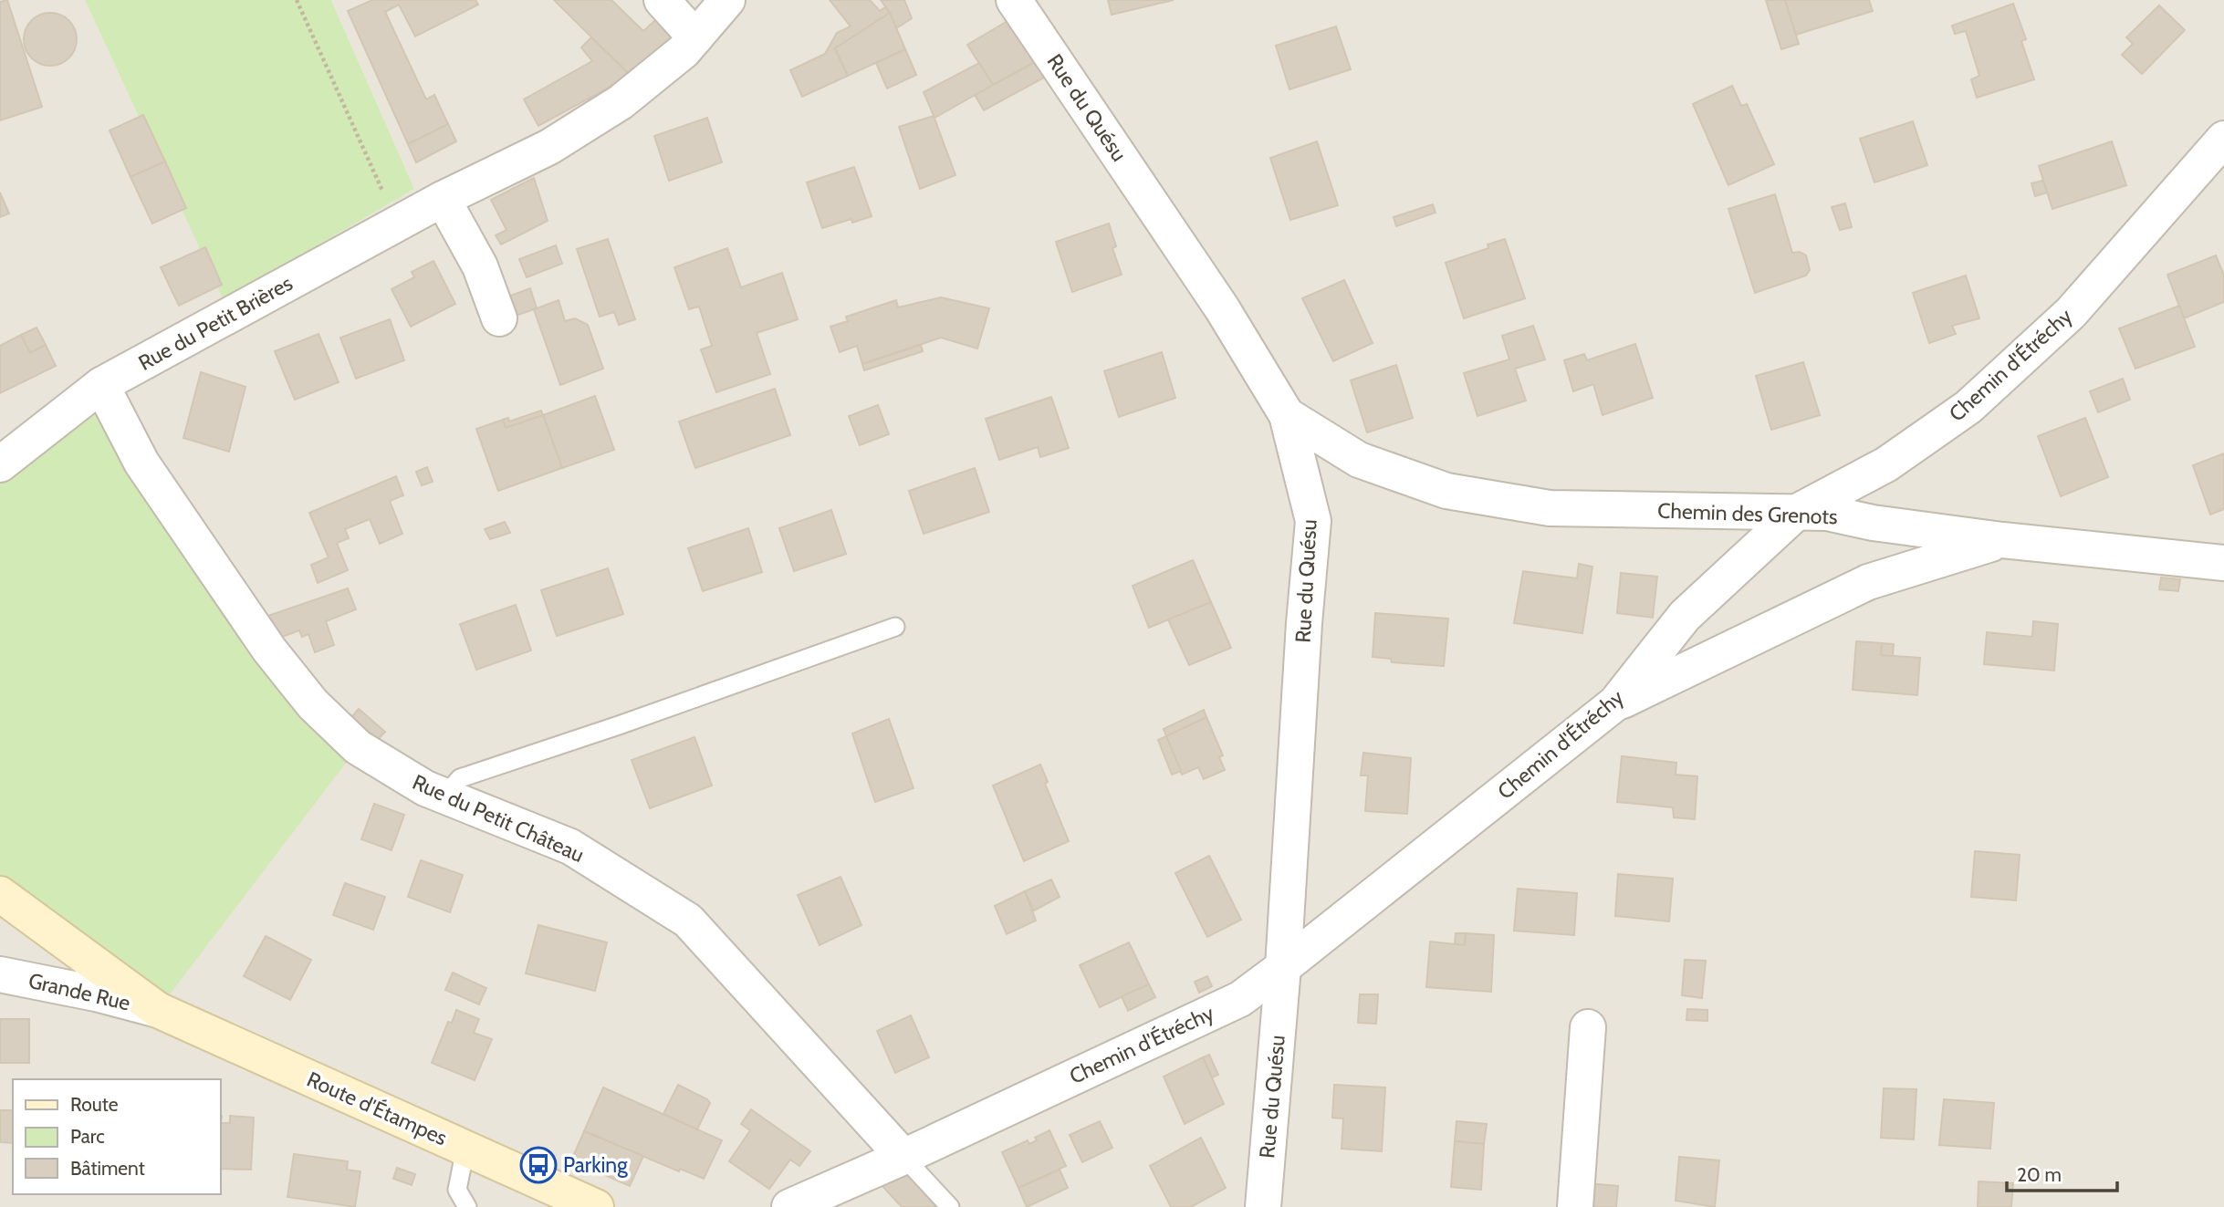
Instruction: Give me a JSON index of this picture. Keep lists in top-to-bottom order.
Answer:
{
  "streets": {
    "main road": ["Route d'Étampes"],
    "street": [
      "Rue du Quésu",
      "Rue du Petit Brières",
      "Chemin d'Étréchy",
      "Chemin des Grenots",
      "Rue du Petit Château",
      "Grande Rue"
    ]
  },
  "crossings": [
    ["Rue du Quésu", "Chemin d'Étréchy"],
    ["Rue du Quésu", "Chemin des Grenots"],
    ["Rue du Petit Brières", "Rue du Petit Château"],
    ["Chemin d'Étréchy", "Chemin des Grenots"],
    ["Chemin d'Étréchy", "Rue du Petit Château"],
    ["Grande Rue", "Route d'Étampes"]
  ],
  "places": {
    "bus stop": ["Parking"]
  },
  "legend": ["Route", "Parc", "Bâtiment"],
  "scale_bar": "20 m"
}
